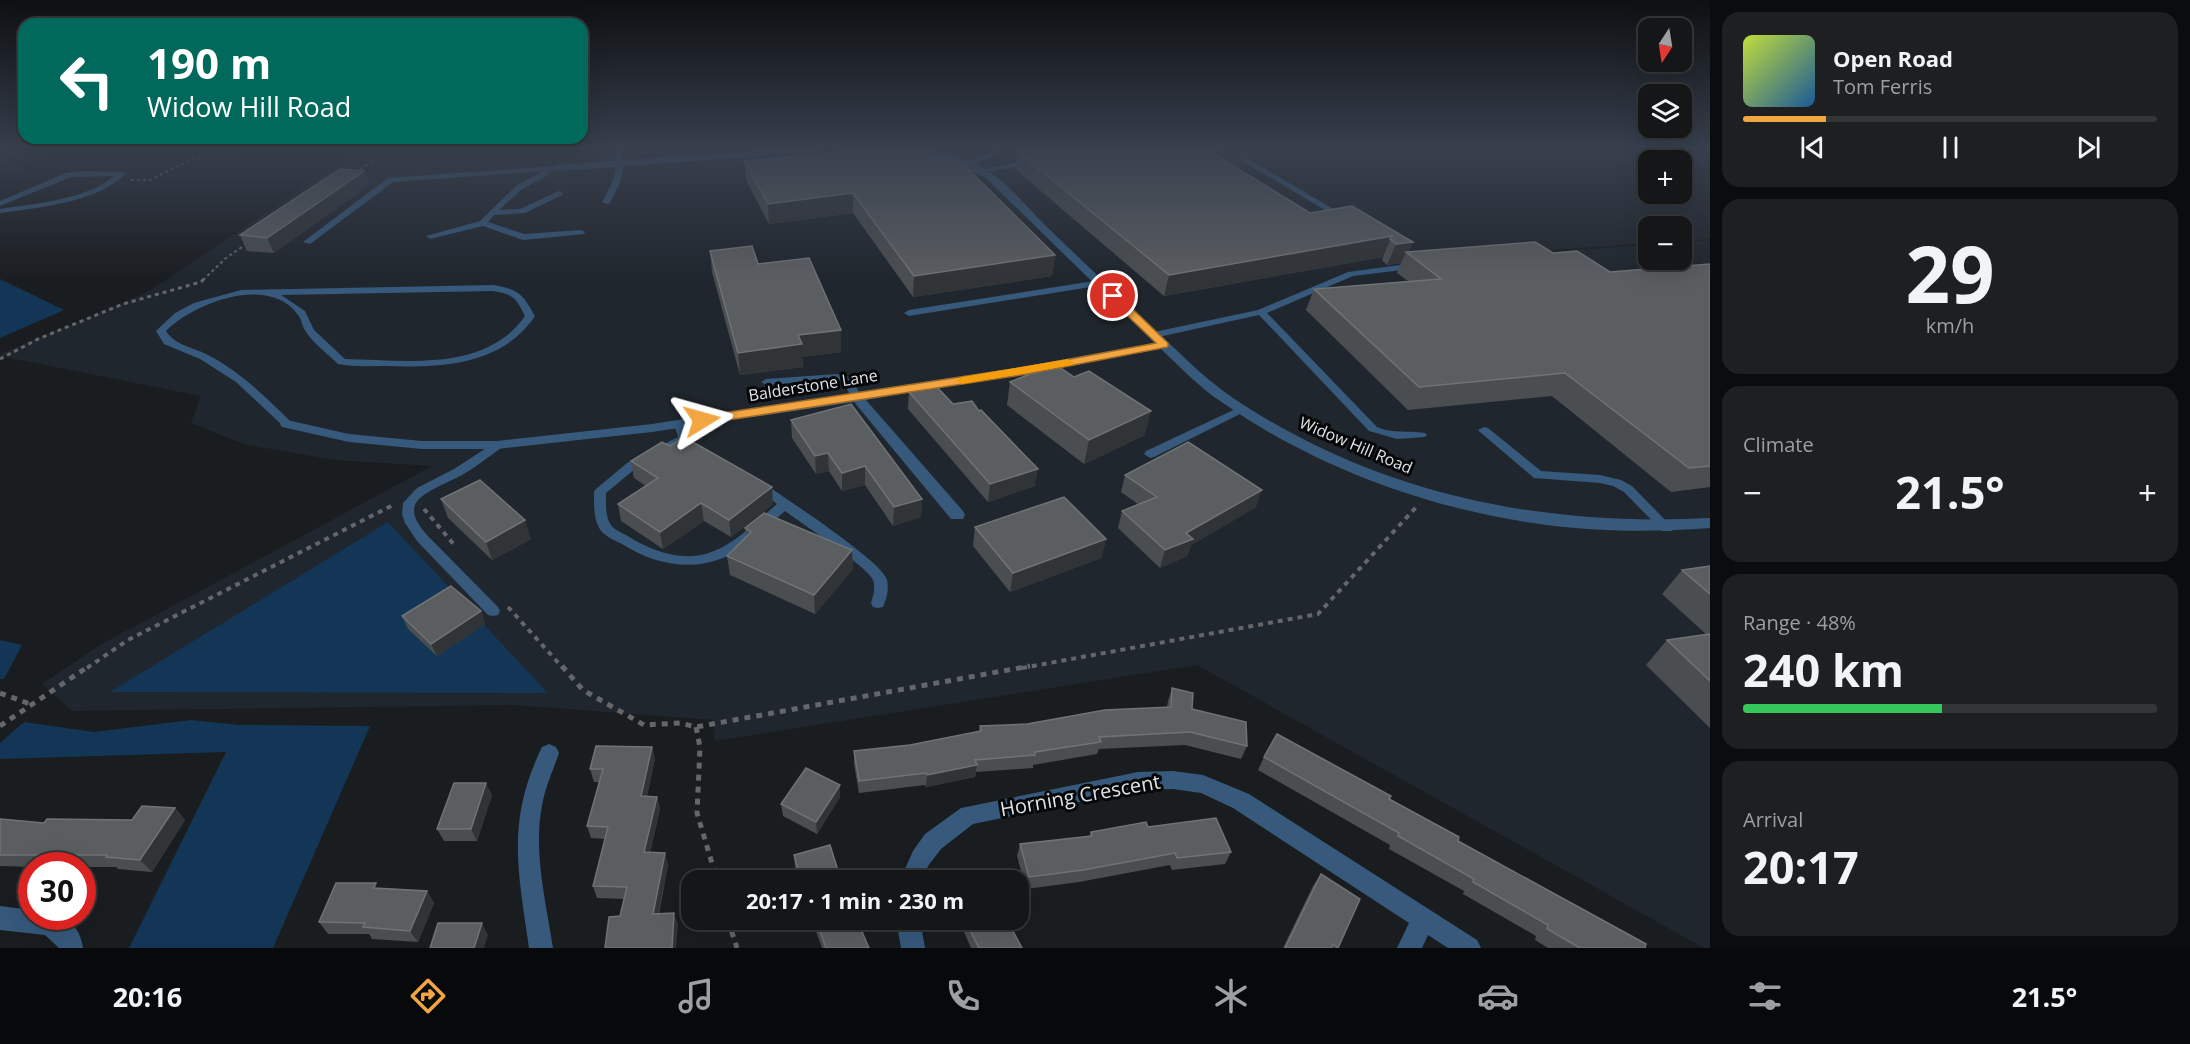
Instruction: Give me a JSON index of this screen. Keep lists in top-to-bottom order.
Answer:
{
  "streets": {
    "street": ["Balderstone Lane", "Widow Hill Road", "Horning Crescent"]
  },
  "crossings": [
    ["Balderstone Lane", "Widow Hill Road"]
  ],
  "north": "bottom",
  "page": {
    "map_buttons": ["+", "−"],
    "turn": ["190 m", "Widow Hill Road"],
    "song": ["Open Road", "Tom Ferris"],
    "tile": [
      ["29", "km/h"],
      "Climate",
      ["Range · 48%", "240 km"],
      ["Arrival", "20:17"]
    ],
    "heat": ["−", "21.5°", "+"],
    "limit": "30",
    "trip": "20:17 · 1 min · 230 m",
    "tabs": ["20:16", "21.5°"]
  }
}
